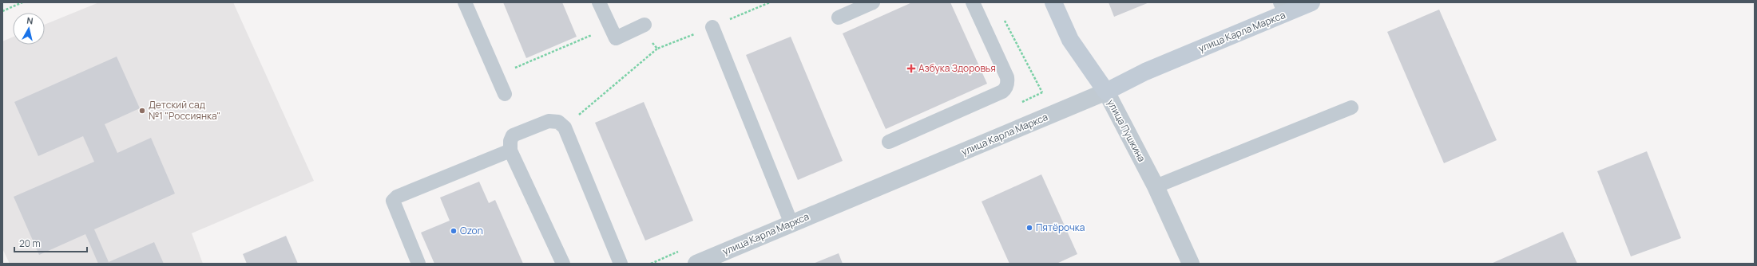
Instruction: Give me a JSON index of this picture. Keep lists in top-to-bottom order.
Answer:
{
  "streets": {
    "street": ["улица Карла Маркса", "улица Пушкина"]
  },
  "crossings": [
    ["улица Карла Маркса", "улица Пушкина"]
  ],
  "places": {
    "health": ["Азбука Здоровья"],
    "other": ["Детский сад №1 \"Россиянка\"", "Пятёрочка", "Ozon"]
  },
  "scale_bar": "20 m",
  "north": "top"
}
